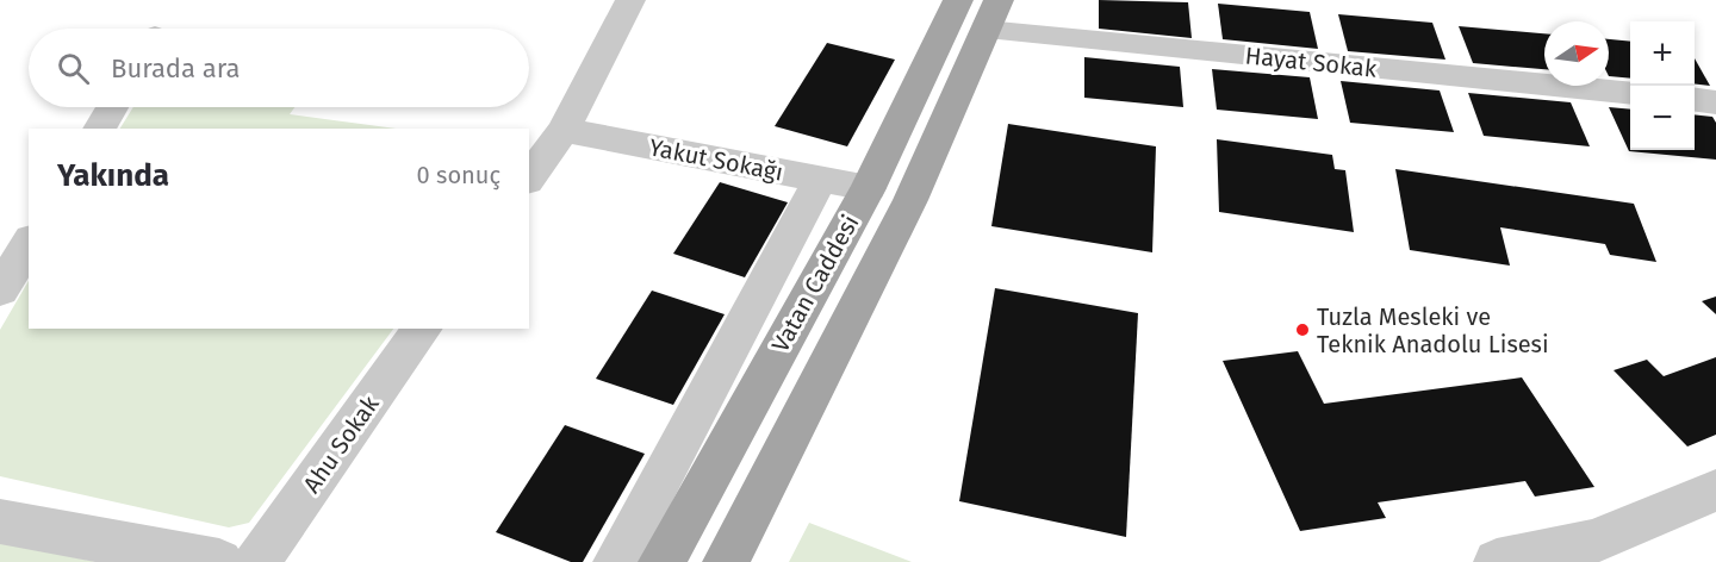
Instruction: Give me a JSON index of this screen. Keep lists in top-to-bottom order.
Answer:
{
  "streets": {
    "main road": ["Vatan Caddesi"],
    "street": ["Hayat Sokak", "Yakut Sokağı", "Ahu Sokak"]
  },
  "crossings": [
    ["Hayat Sokak", "Vatan Caddesi"],
    ["Yakut Sokağı", "Vatan Caddesi"]
  ],
  "places": ["Tuzla Mesleki ve Teknik Anadolu Lisesi"],
  "north": "right",
  "page": {
    "map_buttons": ["+", "−"],
    "search": "Burada ara",
    "heading": ["Yakında", "0 sonuç"]
  }
}
